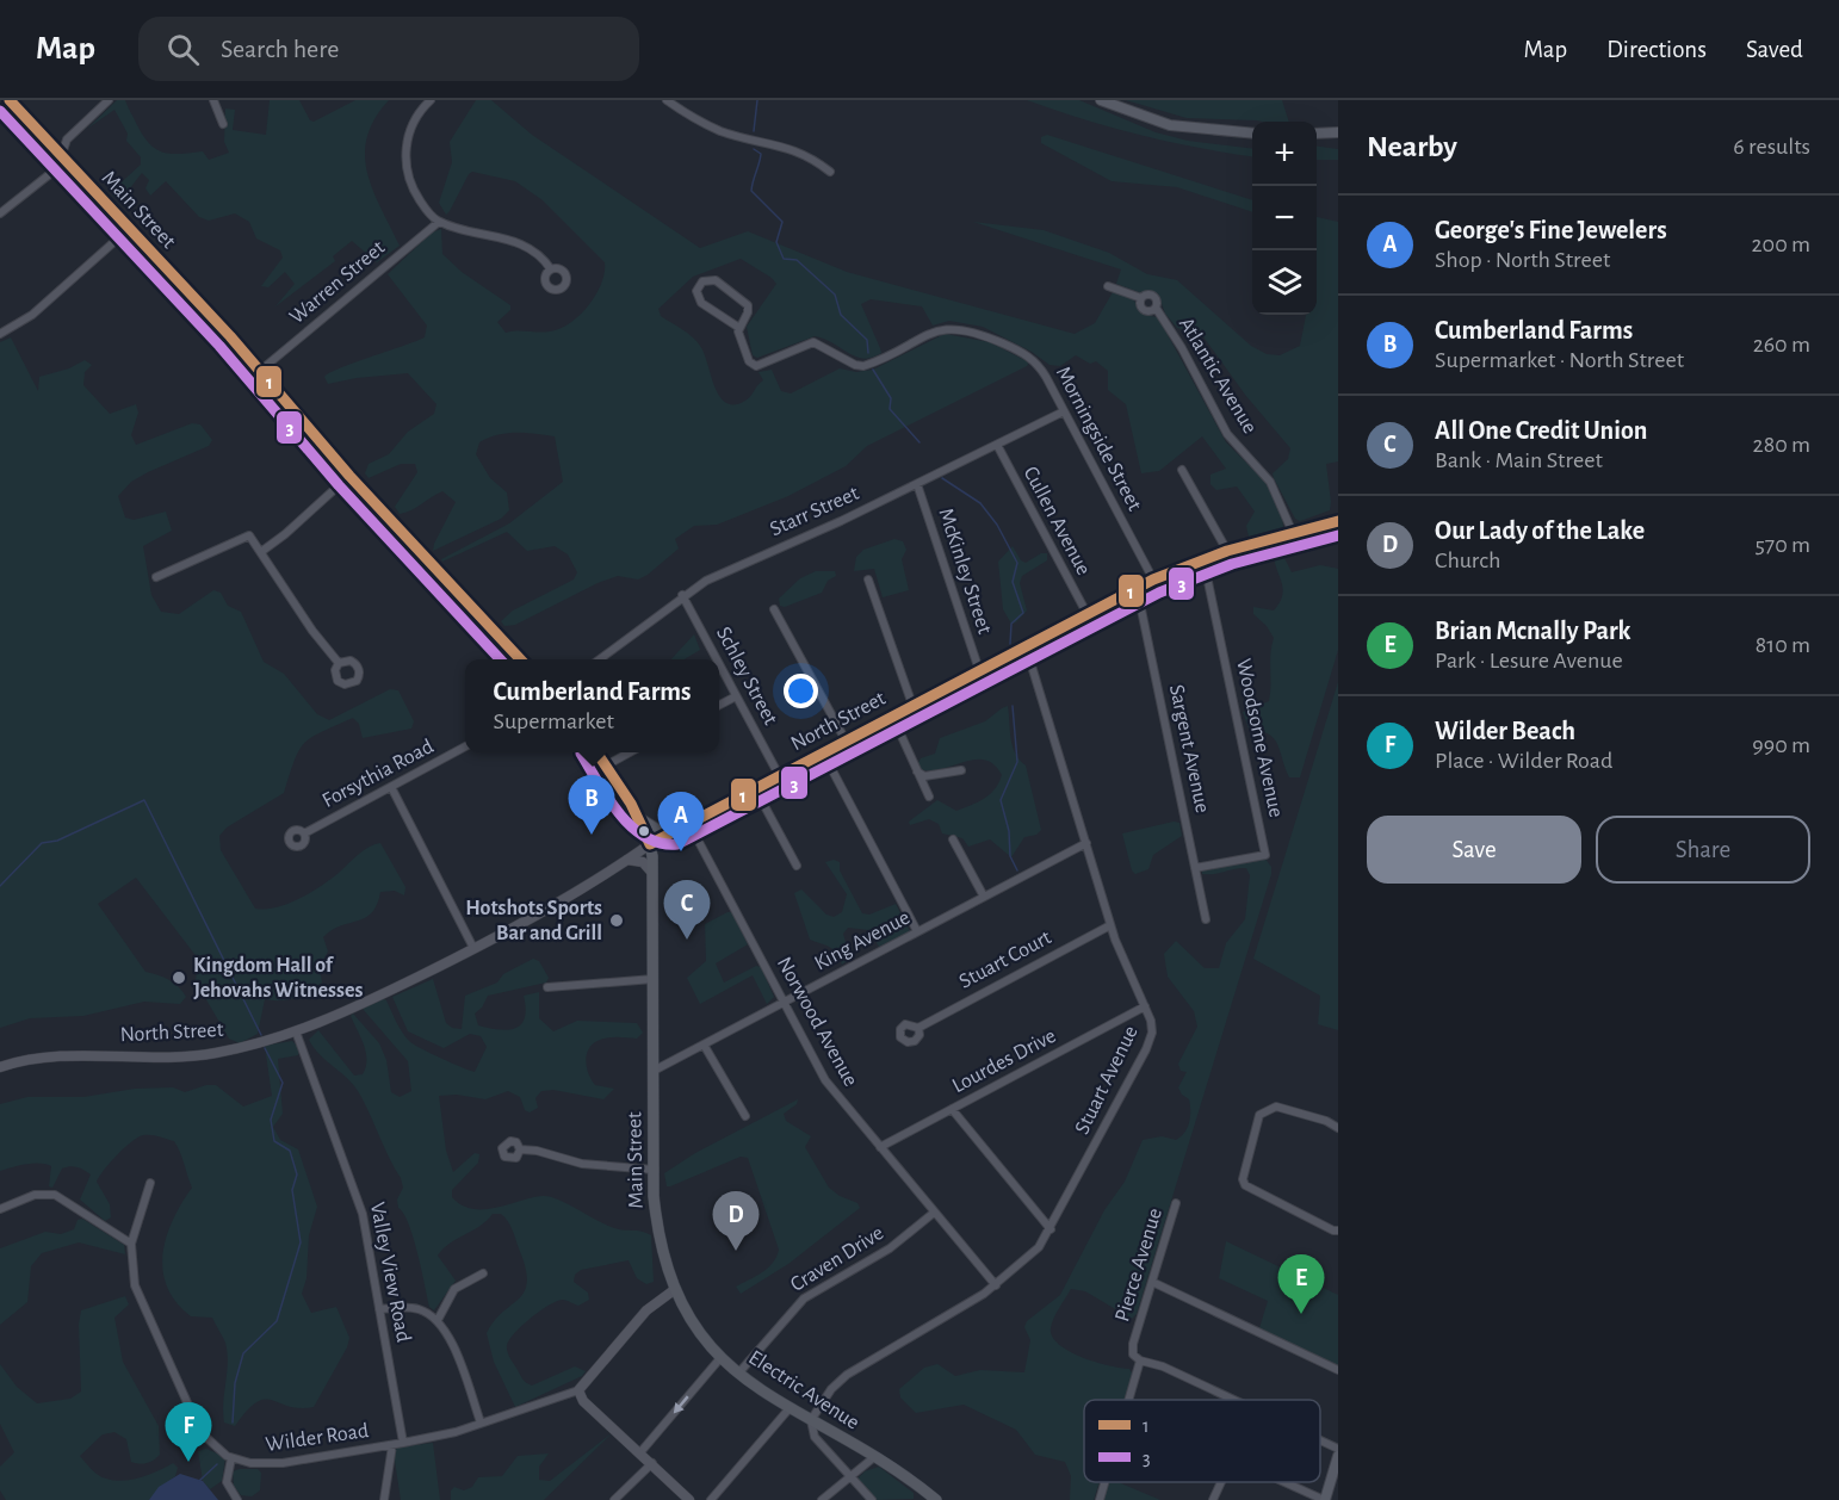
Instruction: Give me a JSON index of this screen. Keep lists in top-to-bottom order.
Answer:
{
  "streets": {
    "main road": ["Main Street", "North Street", "Electric Avenue"],
    "street": [
      "Warren Street",
      "Atlantic Avenue",
      "Morningside Street",
      "Starr Street",
      "Cullen Avenue",
      "McKinley Street",
      "Schley Street",
      "Woodsome Avenue",
      "Sargent Avenue",
      "Forsythia Road",
      "King Avenue",
      "Stuart Court",
      "Norwood Avenue",
      "Lourdes Drive",
      "Stuart Avenue",
      "Craven Drive",
      "Pierce Avenue",
      "Valley View Road",
      "Wilder Road"
    ]
  },
  "crossings": [
    ["Main Street", "Warren Street"],
    ["Main Street", "North Street"],
    ["Main Street", "King Avenue"],
    ["Main Street", "Electric Avenue"],
    ["Atlantic Avenue", "North Street"],
    ["Morningside Street", "Starr Street"],
    ["Morningside Street", "North Street"],
    ["Starr Street", "Cullen Avenue"],
    ["Starr Street", "McKinley Street"],
    ["Starr Street", "Schley Street"],
    ["Cullen Avenue", "North Street"],
    ["McKinley Street", "North Street"],
    ["Schley Street", "North Street"],
    ["North Street", "Woodsome Avenue"],
    ["North Street", "Sargent Avenue"],
    ["North Street", "Norwood Avenue"],
    ["North Street", "Stuart Avenue"],
    ["North Street", "Valley View Road"],
    ["Woodsome Avenue", "Sargent Avenue"],
    ["King Avenue", "Norwood Avenue"],
    ["King Avenue", "Stuart Avenue"],
    ["Stuart Court", "Stuart Avenue"],
    ["Norwood Avenue", "Lourdes Drive"],
    ["Norwood Avenue", "Stuart Avenue"],
    ["Norwood Avenue", "Craven Drive"],
    ["Lourdes Drive", "Stuart Avenue"],
    ["Stuart Avenue", "Electric Avenue"],
    ["Craven Drive", "Electric Avenue"],
    ["Valley View Road", "Wilder Road"]
  ],
  "places": ["Hotshots Sports Bar and Grill", "Kingdom Hall of Jehovahs Witnesses"],
  "lines": ["transit line 1", "transit line 3"],
  "legend": ["1", "3"],
  "page": {
    "header": "Map",
    "search": "Search here",
    "nav": ["Map", "Directions", "Saved"],
    "heading": ["Nearby", "6 results"],
    "map_buttons": ["+", "−"],
    "list": [
      {
        "mark": "A",
        "name": "George's Fine Jewelers",
        "note": "Shop · North Street",
        "value": "200 m"
      },
      {
        "mark": "B",
        "name": "Cumberland Farms",
        "note": "Supermarket · North Street",
        "value": "260 m"
      },
      {
        "mark": "C",
        "name": "All One Credit Union",
        "note": "Bank · Main Street",
        "value": "280 m"
      },
      {
        "mark": "D",
        "name": "Our Lady of the Lake",
        "note": "Church",
        "value": "570 m"
      },
      {
        "mark": "E",
        "name": "Brian Mcnally Park",
        "note": "Park · Lesure Avenue",
        "value": "810 m"
      },
      {
        "mark": "F",
        "name": "Wilder Beach",
        "note": "Place · Wilder Road",
        "value": "990 m"
      }
    ],
    "popup": ["Cumberland Farms", "Supermarket"],
    "pins": [
      "B",
      "A",
      "C",
      "D",
      "E",
      "F"
    ],
    "buttons": ["Save", "Share"]
  }
}
